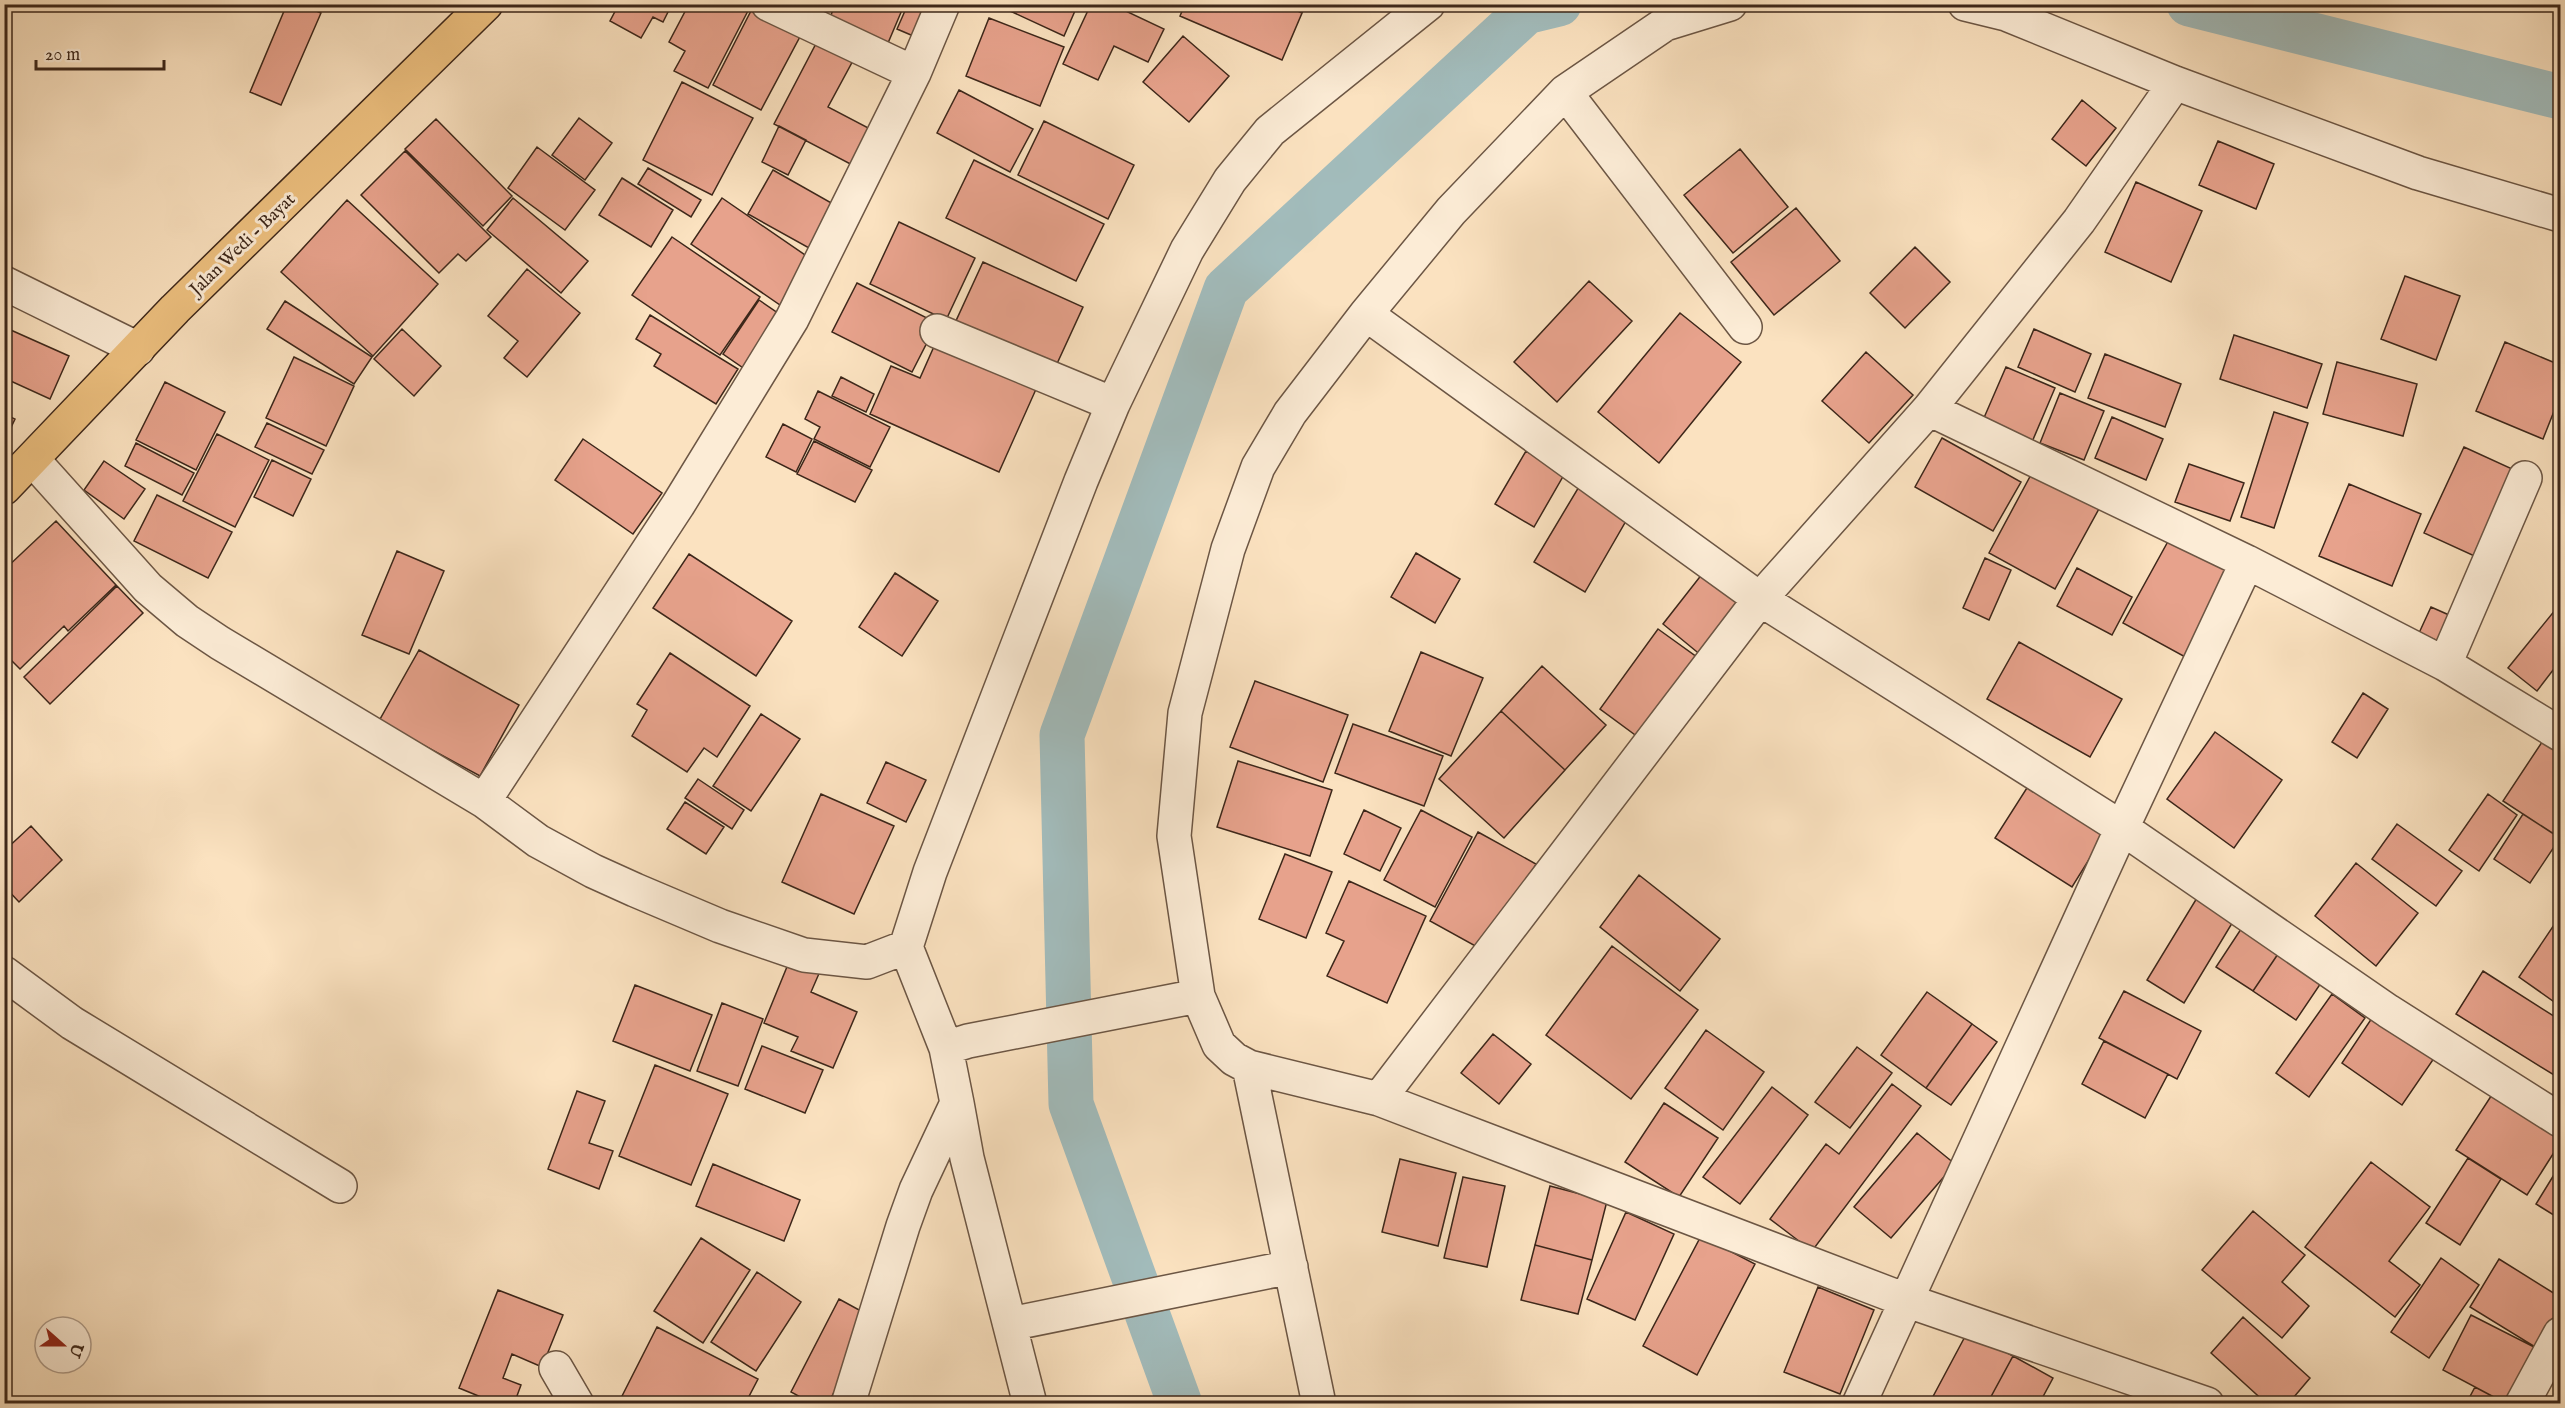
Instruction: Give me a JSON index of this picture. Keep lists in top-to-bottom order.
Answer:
{
  "streets": {
    "main road": ["Jalan Wedi - Bayat"]
  },
  "scale_bar": "20 m",
  "north": "right"
}
